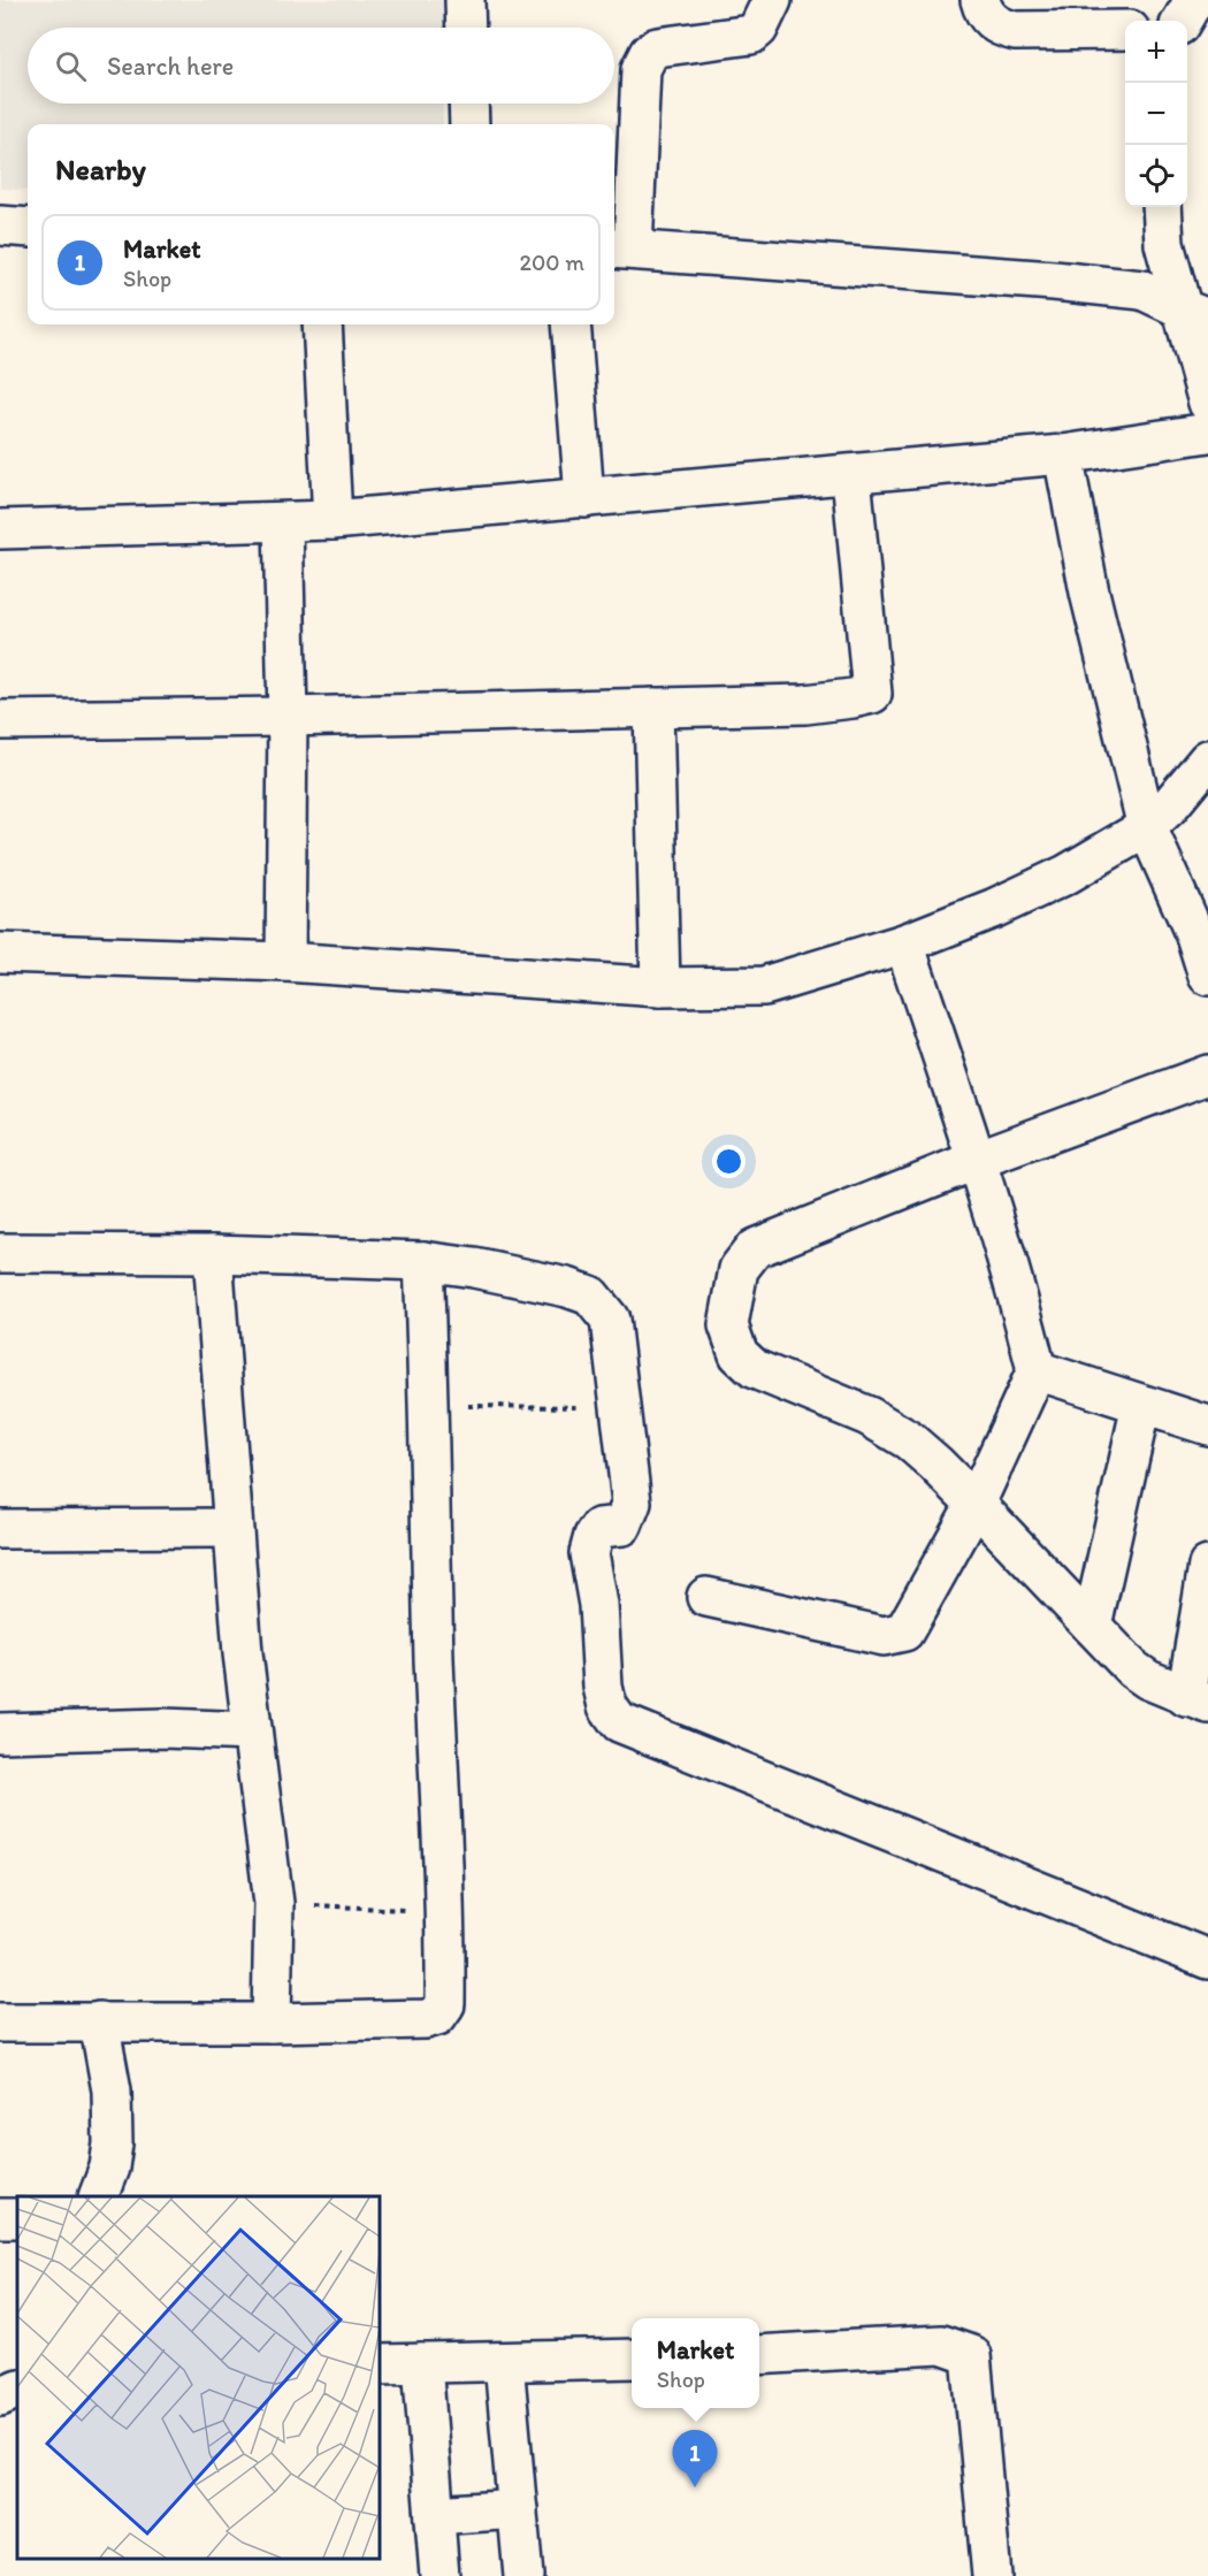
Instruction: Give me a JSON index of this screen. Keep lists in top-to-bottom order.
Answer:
{
  "page": {
    "map_buttons": ["+", "−"],
    "search": "Search here",
    "heading": "Nearby",
    "list": [
      {
        "mark": "1",
        "name": "Market",
        "note": "Shop",
        "value": "200 m"
      }
    ],
    "popup": ["Market", "Shop"],
    "pins": "1"
  }
}
